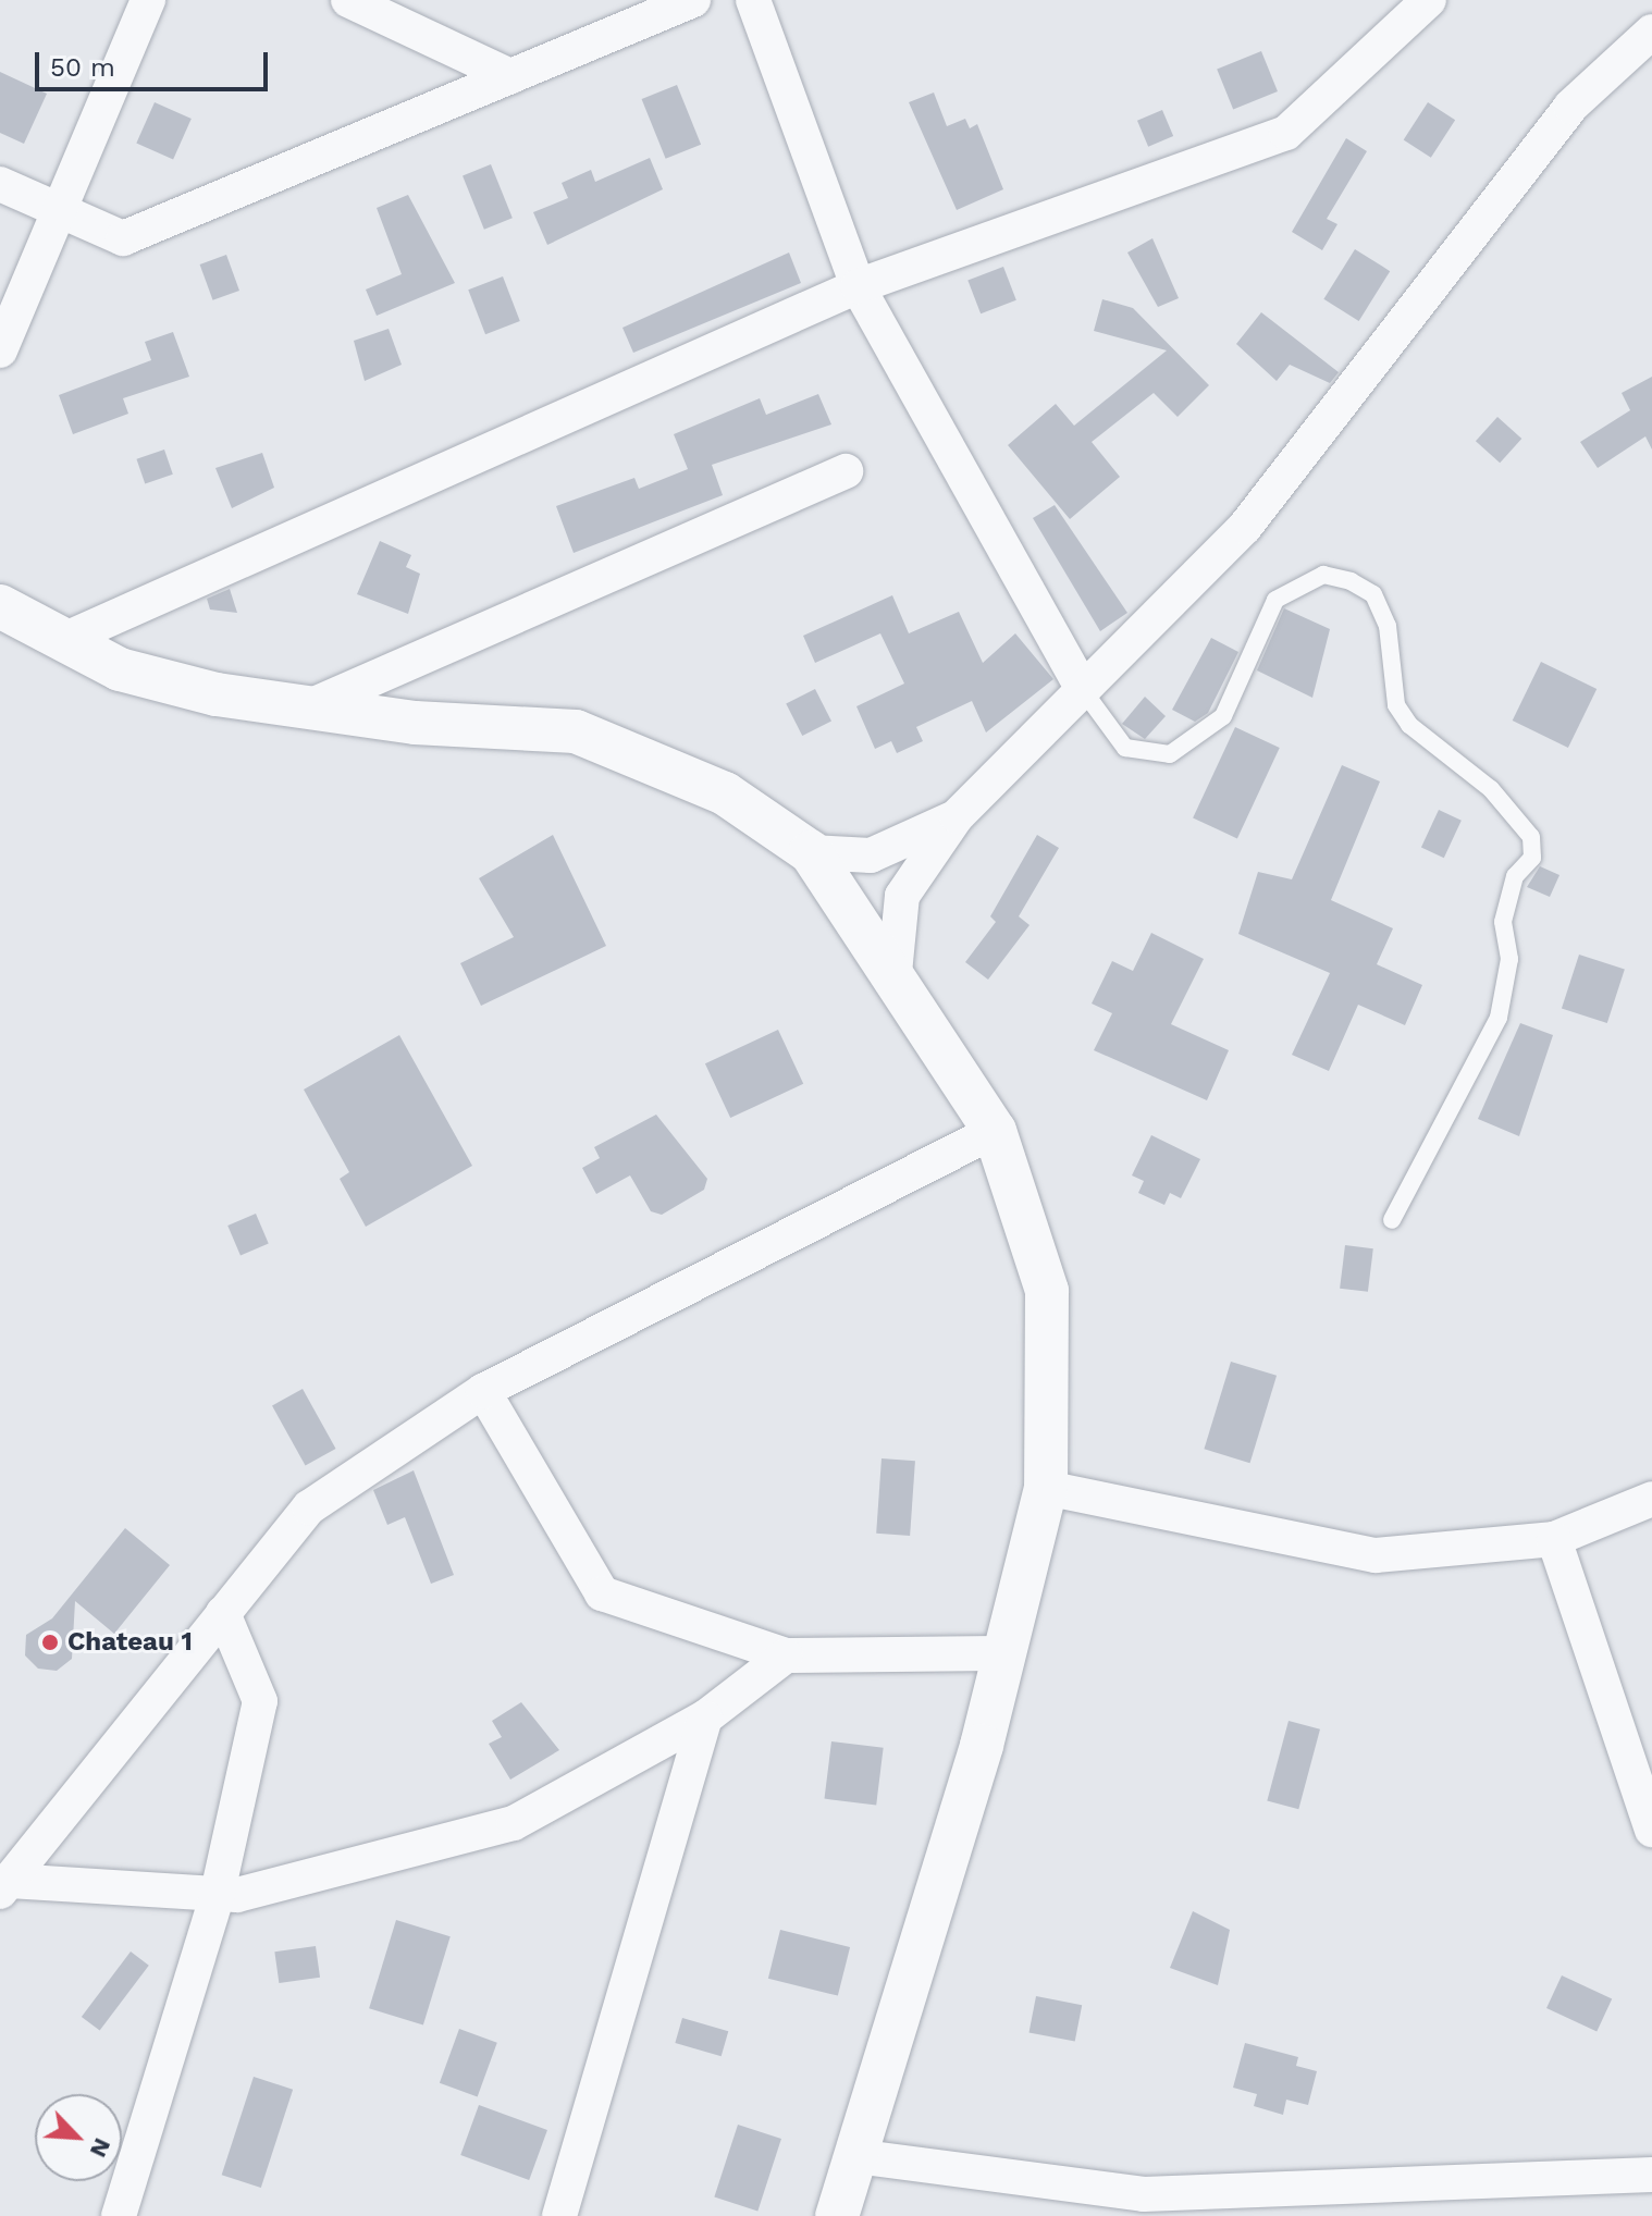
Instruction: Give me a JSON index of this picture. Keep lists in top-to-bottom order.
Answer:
{
  "places": ["Chateau 1"],
  "scale_bar": "50 m",
  "north": "bottom right"
}
